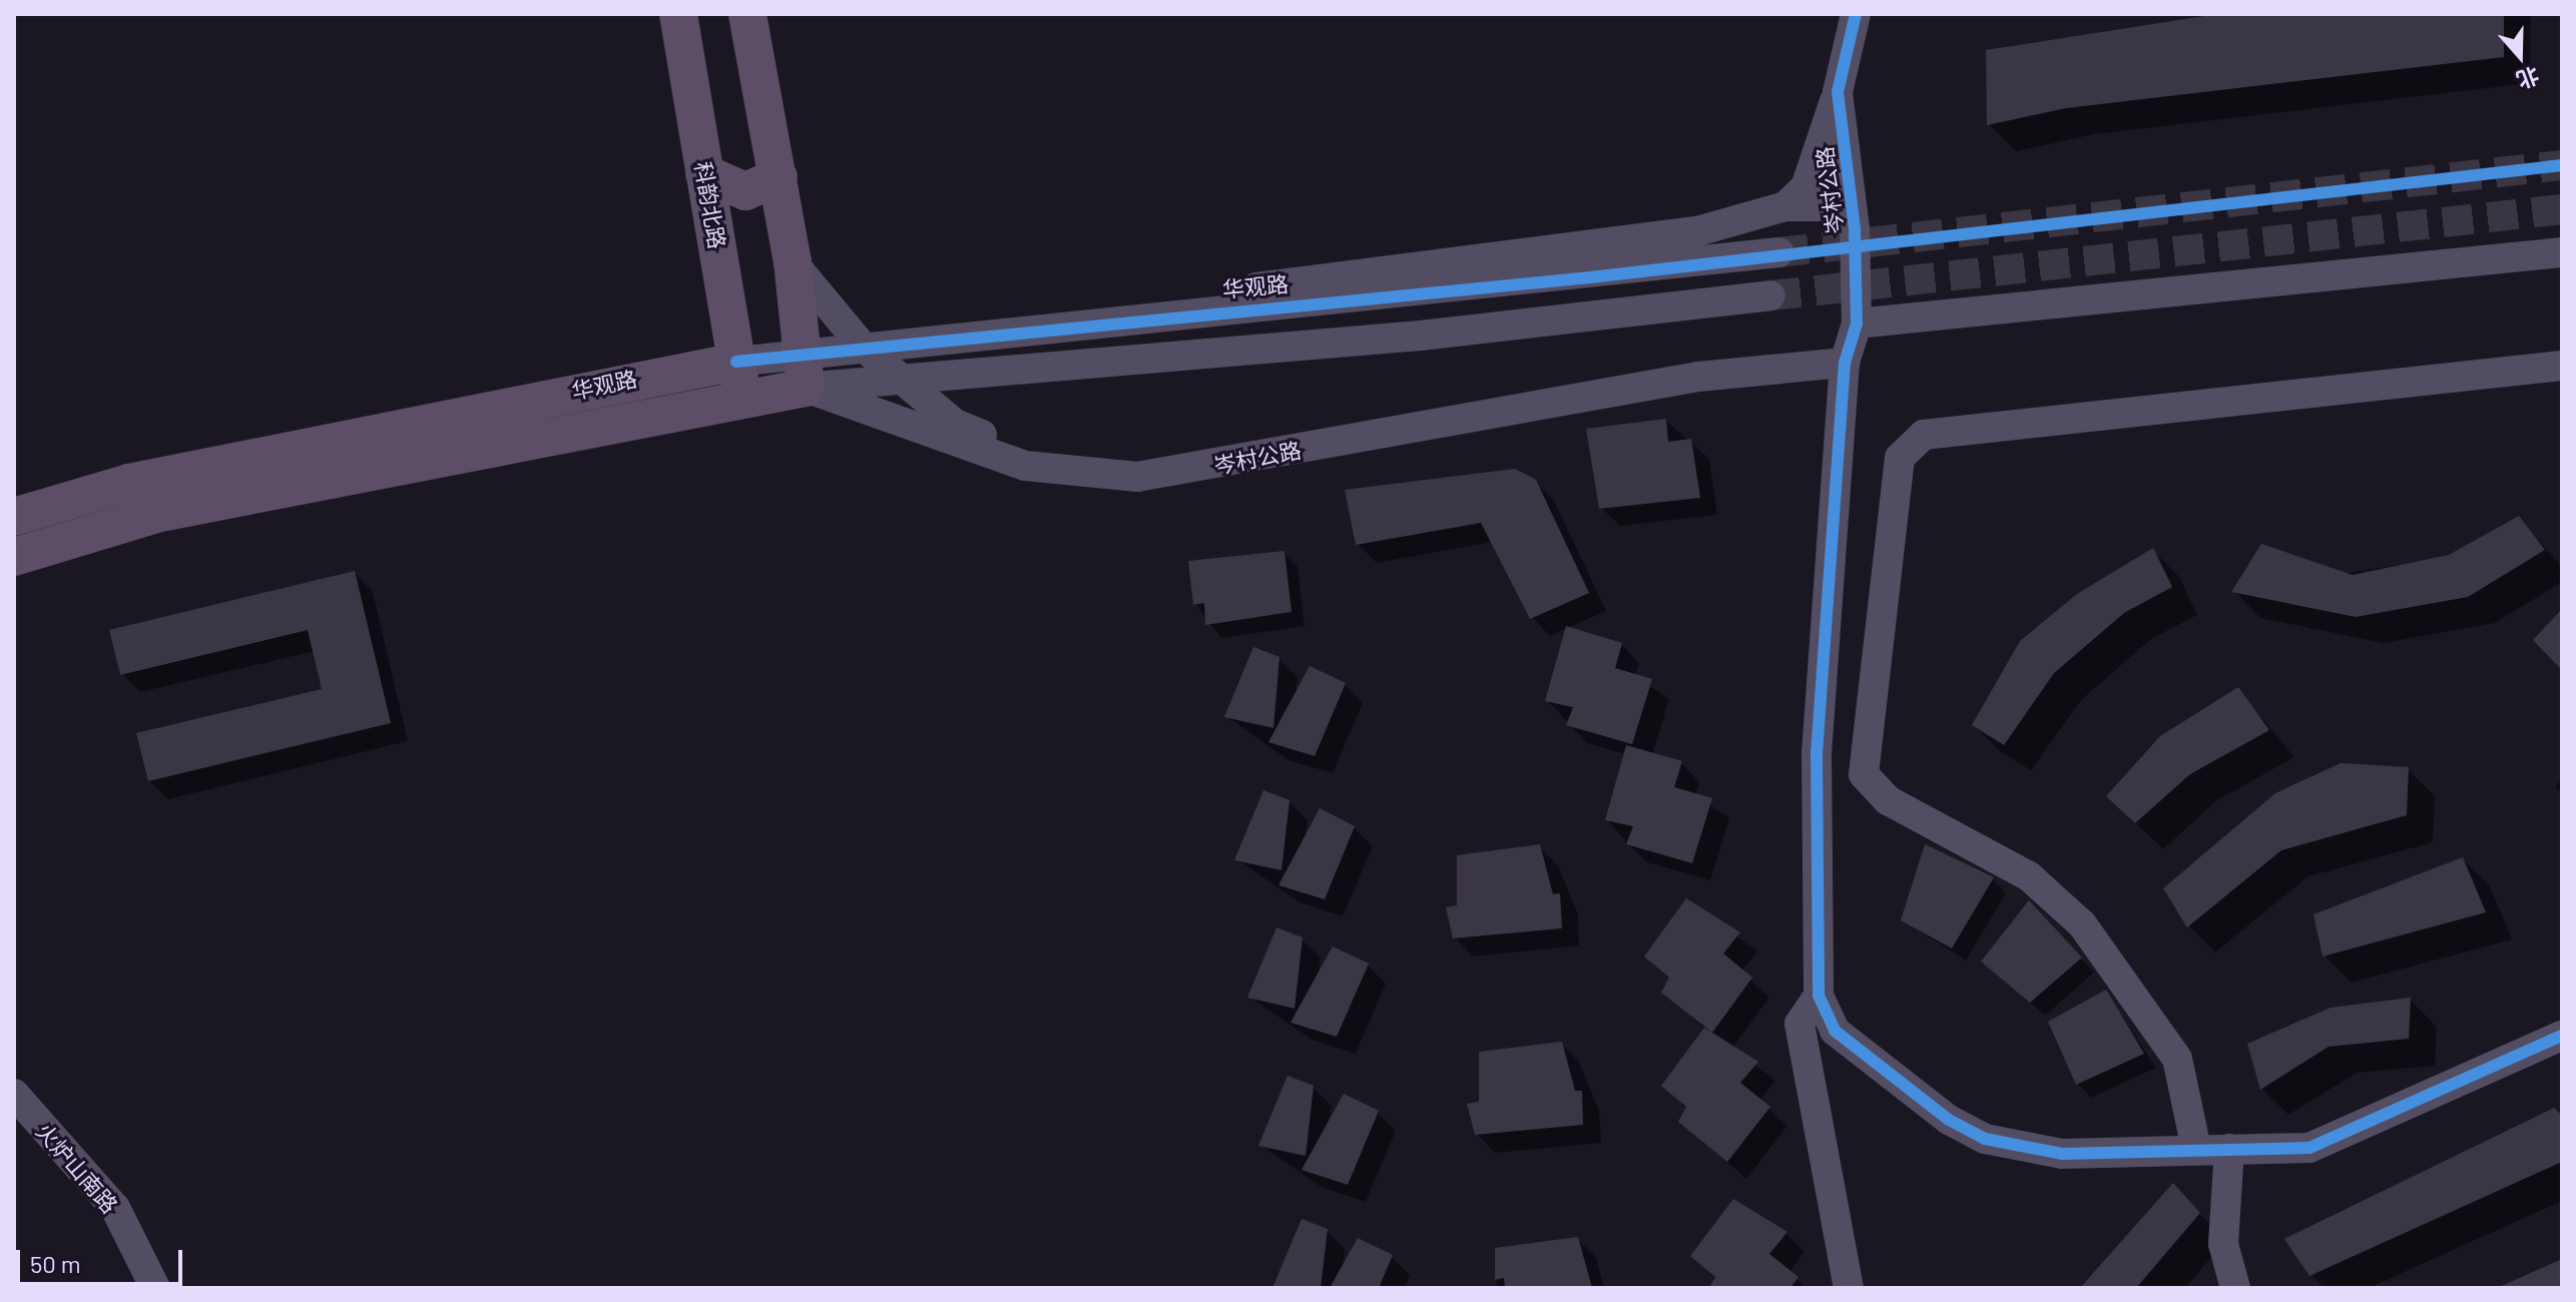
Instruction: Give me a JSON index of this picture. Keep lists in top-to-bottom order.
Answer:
{
  "streets": {
    "main road": ["科韵北路", "华观路"],
    "street": ["岑村公路", "火炉山南路"]
  },
  "crossings": [
    ["岑村公路", "华观路"],
    ["科韵北路", "华观路"]
  ],
  "scale_bar": "50 m",
  "north": "bottom"
}
